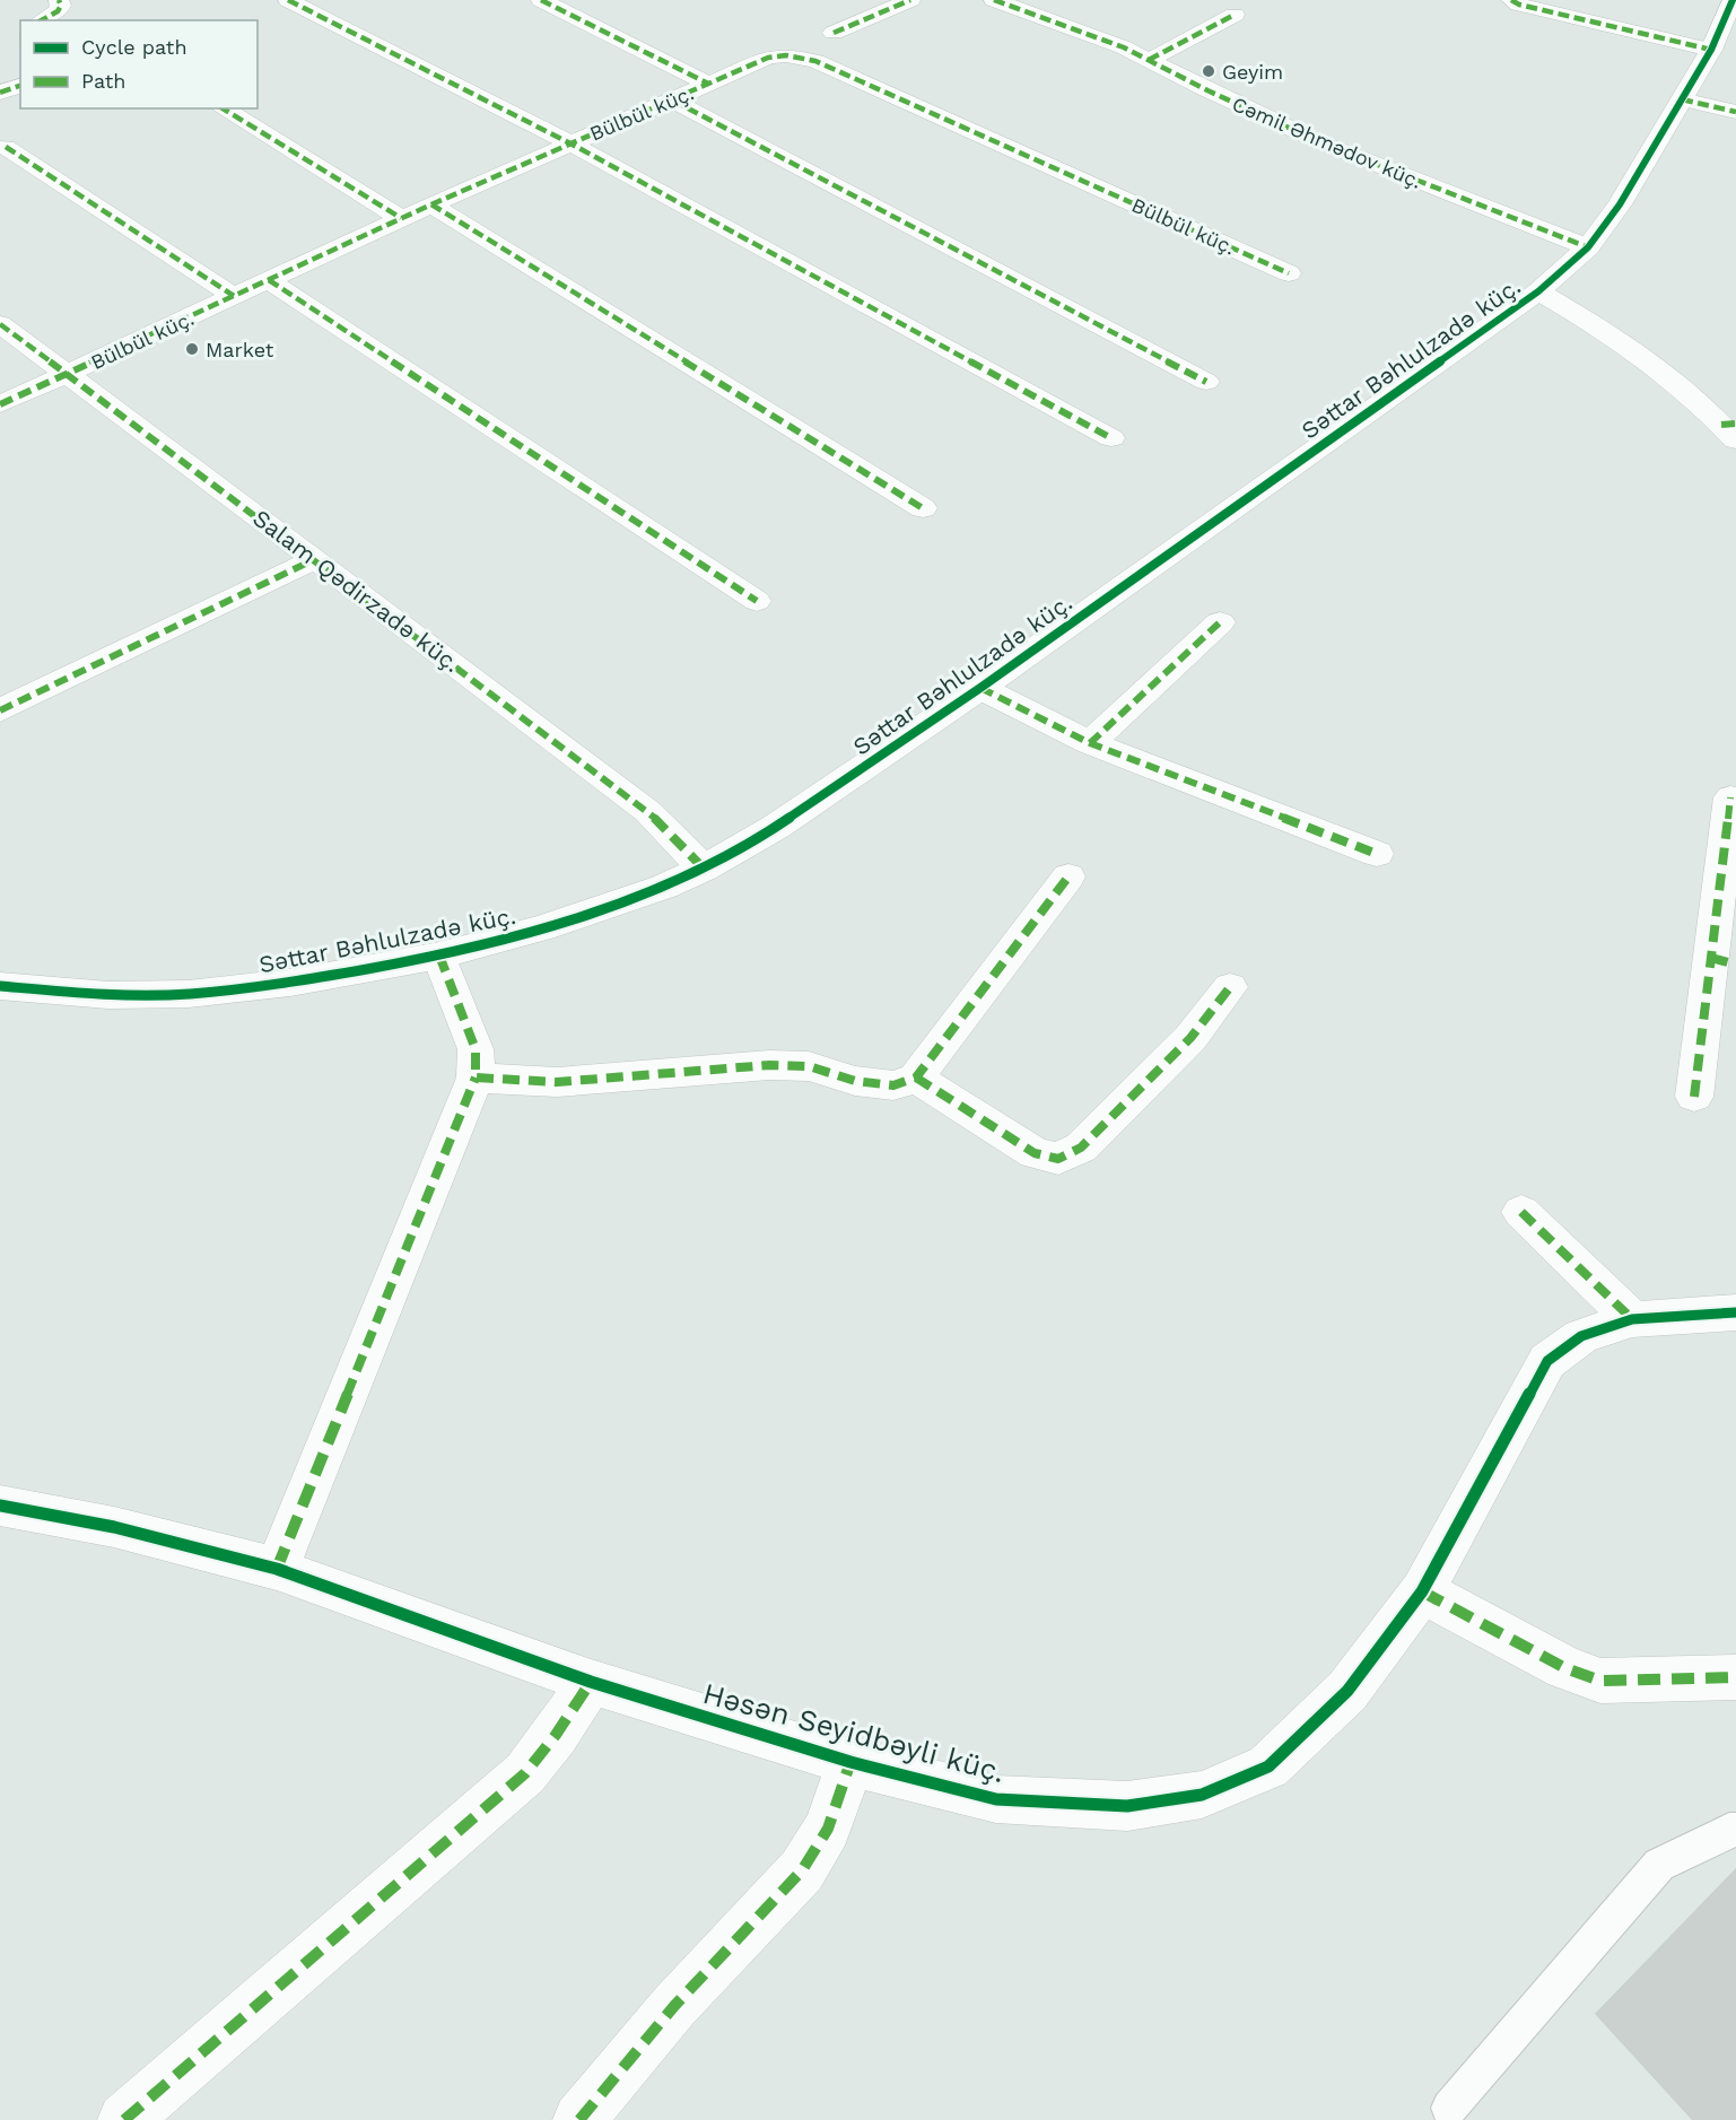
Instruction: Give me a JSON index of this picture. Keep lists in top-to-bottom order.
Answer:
{
  "streets": {
    "street": [
      "Bülbül küç.",
      "Cəmil Əhmədov küç.",
      "Səttar Bəhlulzadə küç.",
      "Salam Qədirzadə küç.",
      "Həsən Seyidbəyli küç."
    ]
  },
  "crossings": [
    ["Bülbül küç.", "Salam Qədirzadə küç."],
    ["Cəmil Əhmədov küç.", "Səttar Bəhlulzadə küç."],
    ["Səttar Bəhlulzadə küç.", "Salam Qədirzadə küç."]
  ],
  "places": ["Geyim", "Market"],
  "legend": ["Cycle path", "Path"]
}
